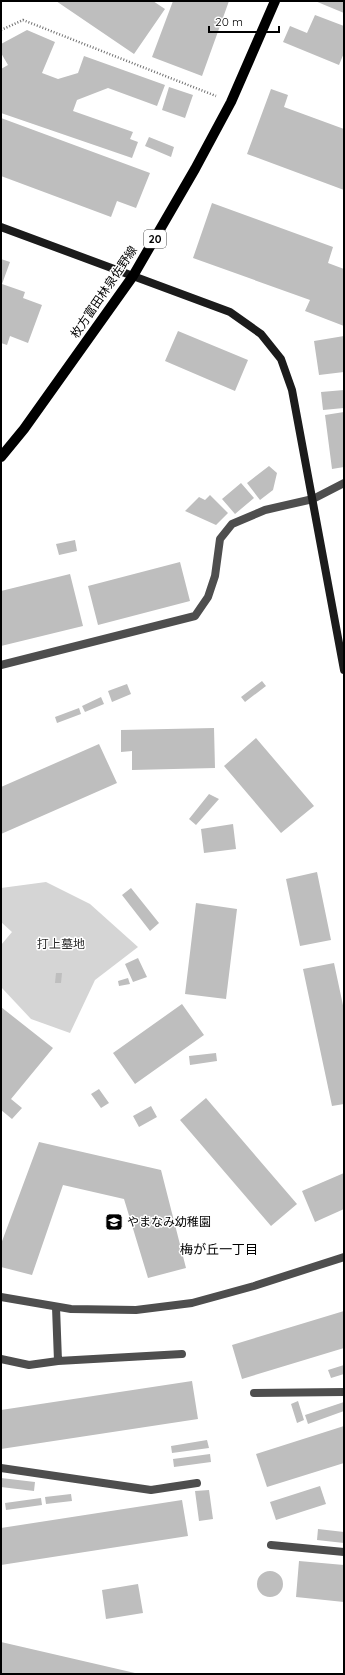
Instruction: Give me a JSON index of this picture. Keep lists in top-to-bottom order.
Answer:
{
  "streets": {
    "main road": ["20", "枚方富田林泉佐野線"]
  },
  "districts": ["梅が丘一丁目"],
  "parks": ["打上墓地"],
  "places": {
    "school or university": ["やまなみ幼稚園"]
  },
  "scale_bar": "20 m"
}
